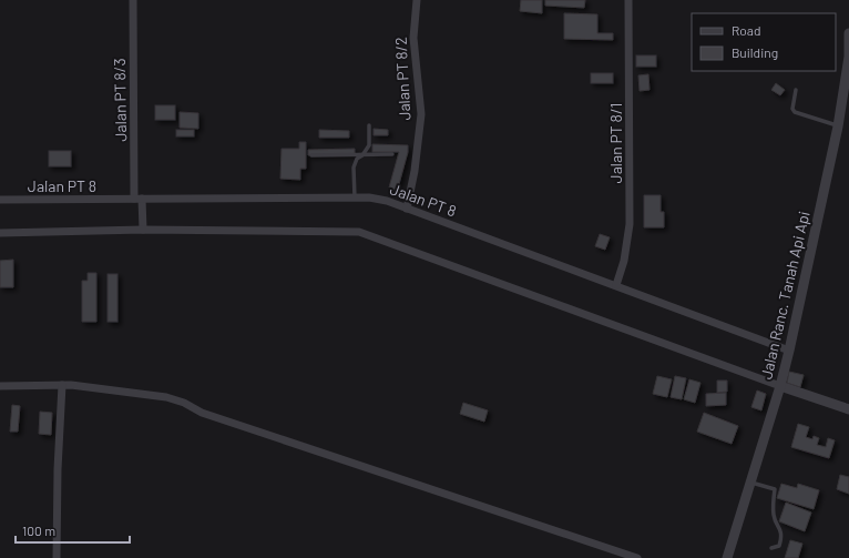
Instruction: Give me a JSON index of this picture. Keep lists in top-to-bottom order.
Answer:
{
  "streets": {
    "street": [
      "Jalan PT 8/2",
      "Jalan PT 8/3",
      "Jalan PT 8/1",
      "Jalan PT 8",
      "Jalan Ranc. Tanah Api Api"
    ]
  },
  "crossings": [
    ["Jalan PT 8/2", "Jalan PT 8"],
    ["Jalan PT 8/3", "Jalan PT 8"],
    ["Jalan PT 8/1", "Jalan PT 8"],
    ["Jalan PT 8", "Jalan Ranc. Tanah Api Api"]
  ],
  "legend": ["Road", "Building"],
  "scale_bar": "100 m"
}
